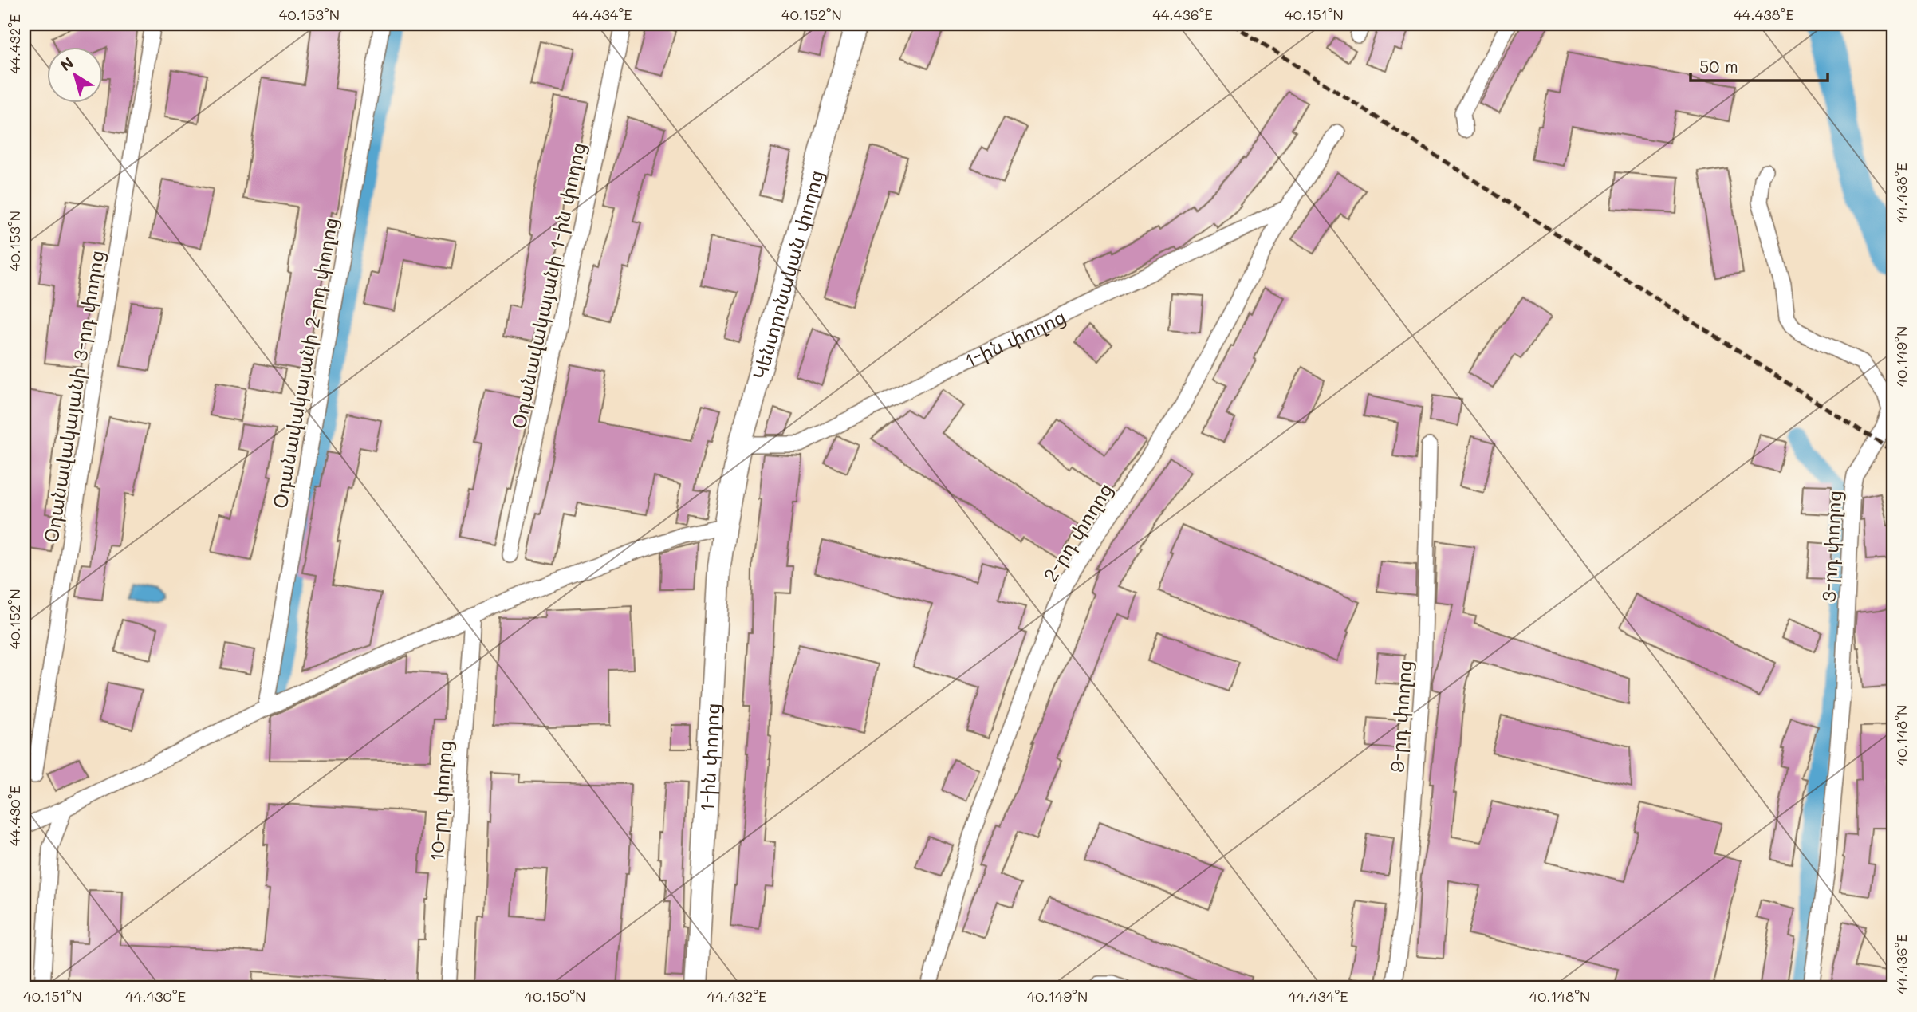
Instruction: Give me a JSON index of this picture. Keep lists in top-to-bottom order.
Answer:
{
  "streets": {
    "main road": ["Կենտրոնական փողոց", "1-ին փողոց"],
    "street": [
      "Օդանավակայանի 1-ին փողոց",
      "Օդանավակայանի 2-րդ փողոց",
      "Օդանավակայանի 3-րդ փողոց",
      "2-րդ փողոց",
      "3-րդ փողոց",
      "9-րդ փողոց",
      "10-րդ փողոց"
    ]
  },
  "crossings": [
    ["Կենտրոնական փողոց", "1-ին փողոց"],
    ["1-ին փողոց", "2-րդ փողոց"]
  ],
  "scale_bar": "50 m",
  "north": "top left",
  "coordinates": [
    "40.153°N",
    "44.434°E",
    "40.152°N",
    "44.436°E",
    "40.151°N",
    "44.438°E",
    "44.432°E",
    "40.149°N",
    "40.148°N",
    "44.430°E",
    "40.150°N"
  ]
}
